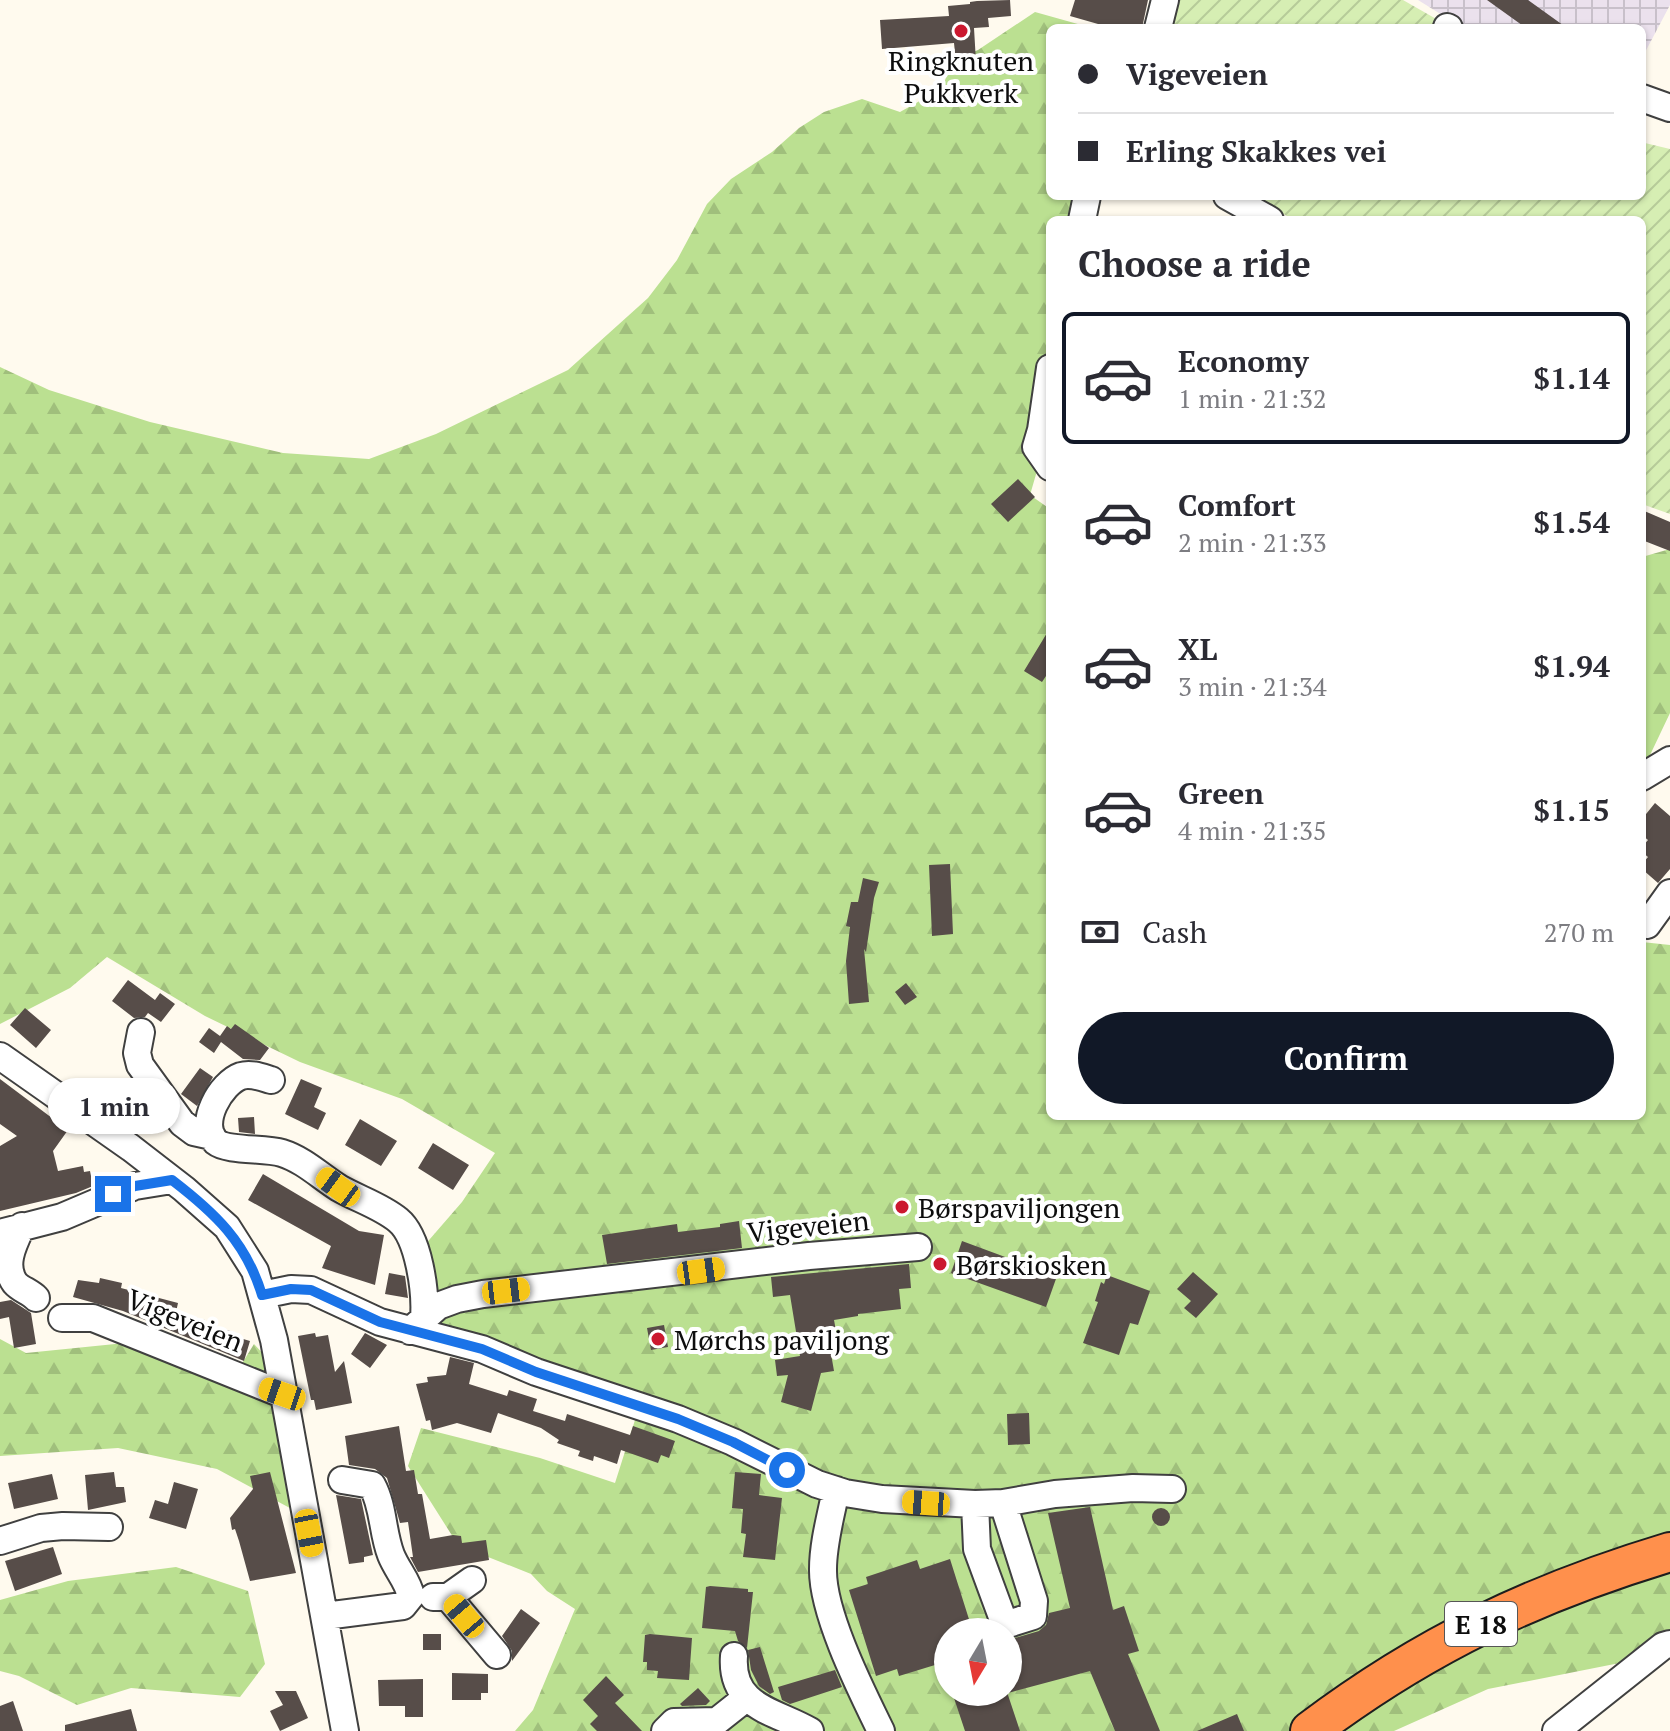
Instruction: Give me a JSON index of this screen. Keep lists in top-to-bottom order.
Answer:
{
  "streets": {
    "highway": ["E 18"],
    "street": ["Vigeveien"]
  },
  "places": [
    "Ringknuten Pukkverk",
    "Børspaviljongen",
    "Børskiosken",
    "Mørchs paviljong"
  ],
  "north": "bottom",
  "page": {
    "banner": ["Vigeveien", "Erling Skakkes vei"],
    "heading": "Choose a ride",
    "list": [
      {
        "name": "Economy",
        "note": "1 min · 21:32",
        "value": "$1.14"
      },
      {
        "name": "Comfort",
        "note": "2 min · 21:33",
        "value": "$1.54"
      },
      {
        "name": "XL",
        "note": "3 min · 21:34",
        "value": "$1.94"
      },
      {
        "name": "Green",
        "note": "4 min · 21:35",
        "value": "$1.15"
      }
    ],
    "pay": ["Cash", "270 m"],
    "buttons": "Confirm",
    "bubble": "1 min"
  }
}
